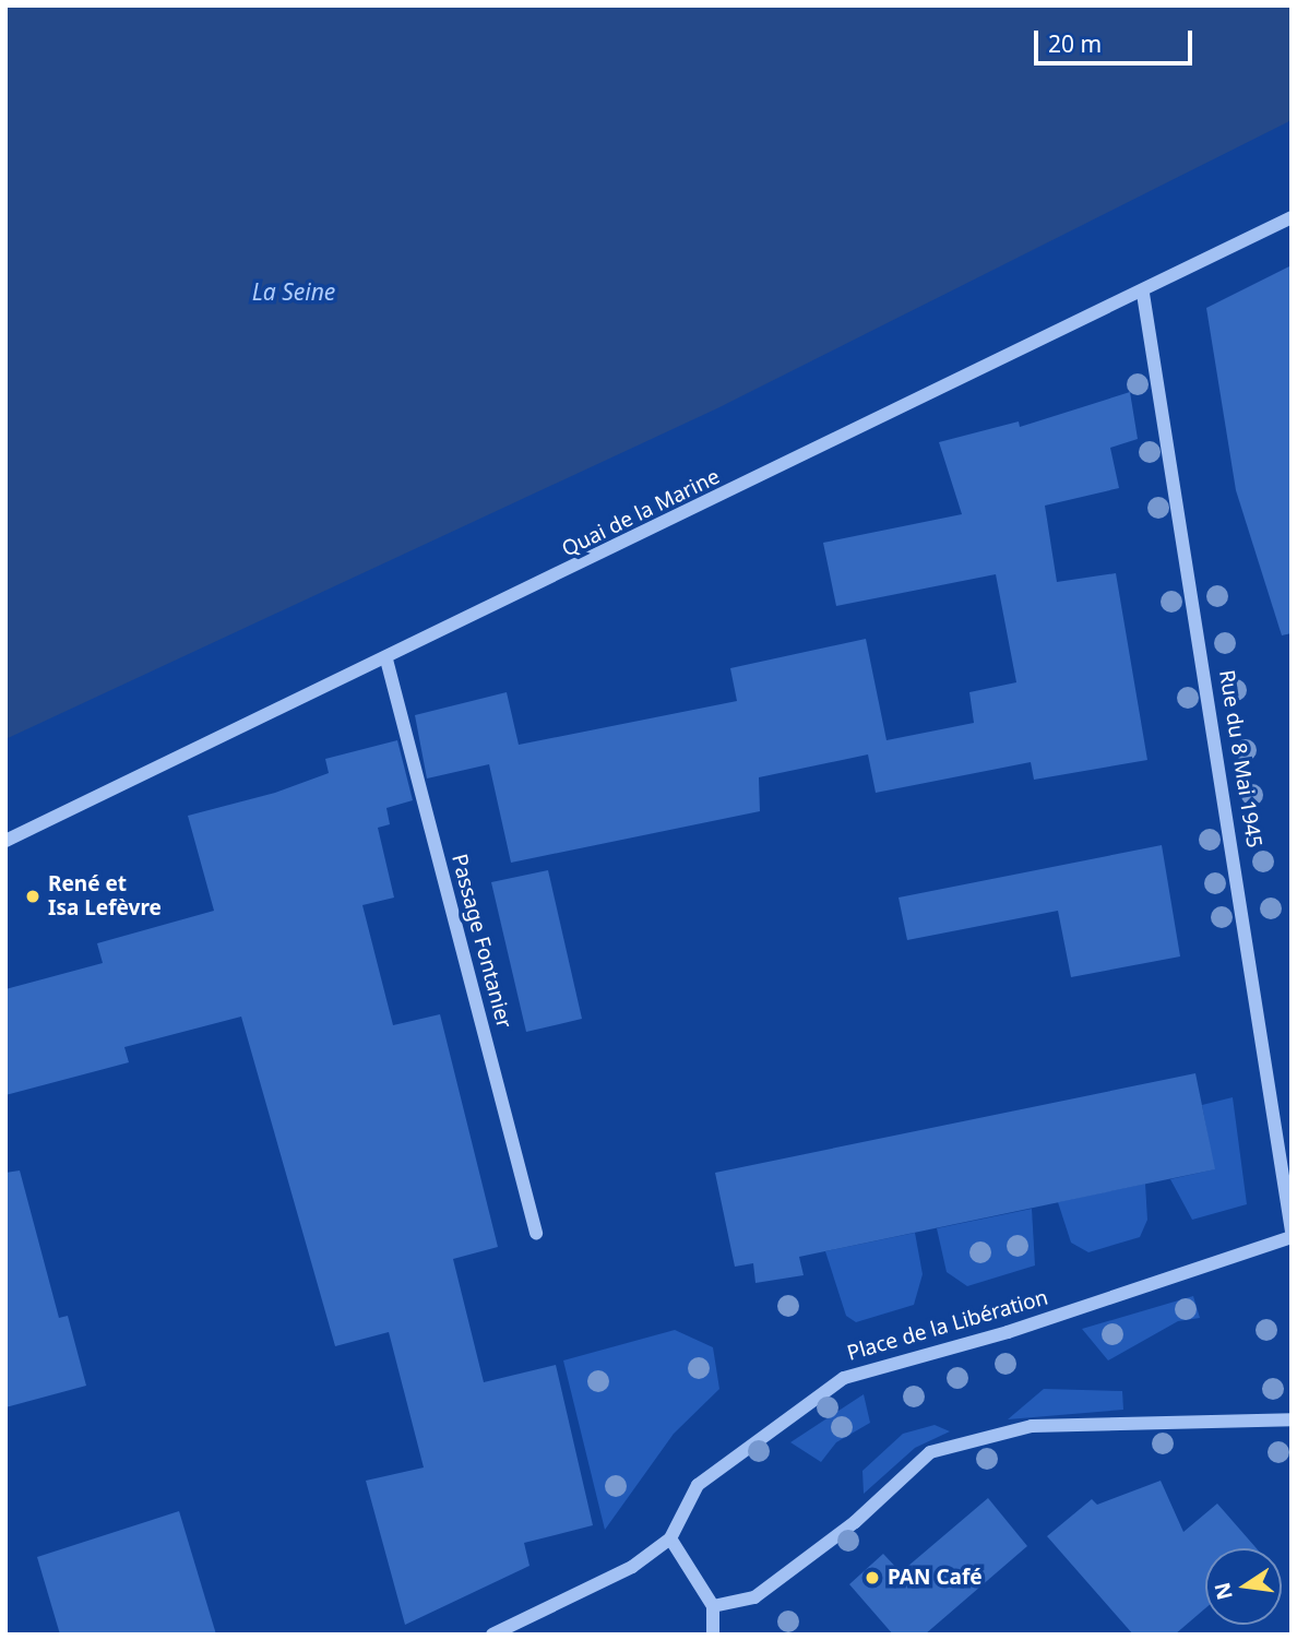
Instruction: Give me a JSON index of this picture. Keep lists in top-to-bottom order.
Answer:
{
  "streets": {
    "street": [
      "Quai de la Marine",
      "Rue du 8 Mai 1945",
      "Passage Fontanier",
      "Place de la Libération"
    ]
  },
  "crossings": [
    ["Quai de la Marine", "Rue du 8 Mai 1945"],
    ["Quai de la Marine", "Passage Fontanier"],
    ["Rue du 8 Mai 1945", "Place de la Libération"]
  ],
  "water": ["La Seine"],
  "places": ["René et Isa Lefèvre", "PAN Café"],
  "scale_bar": "20 m",
  "north": "left"
}
